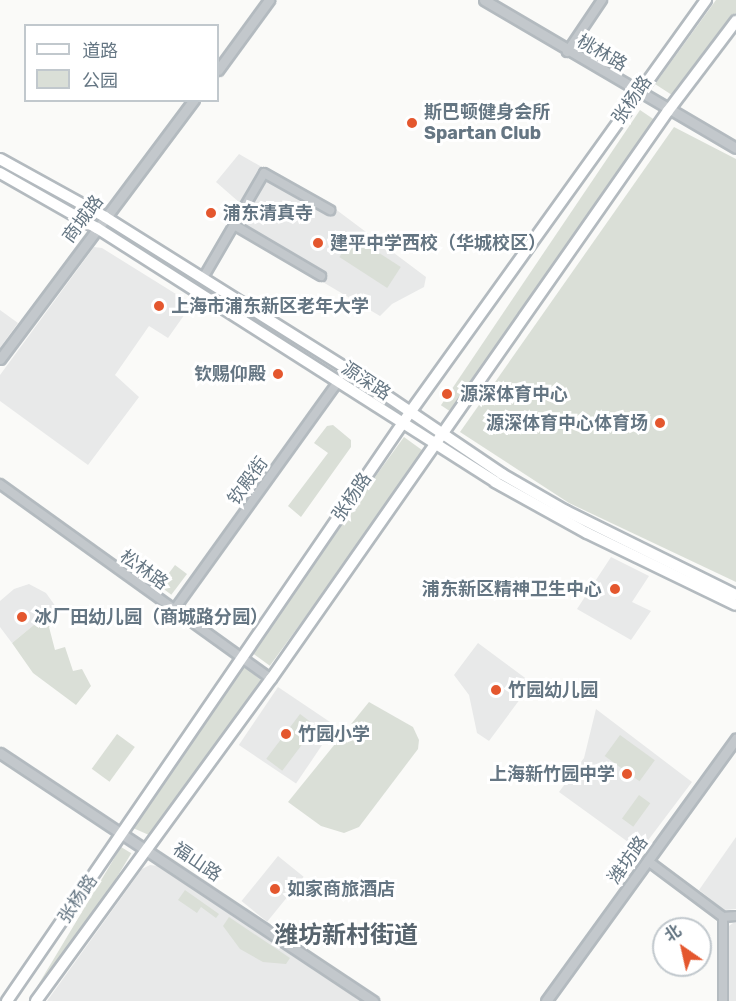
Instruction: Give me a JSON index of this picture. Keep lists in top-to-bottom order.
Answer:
{
  "streets": {
    "main road": ["张杨路", "源深路"],
    "street": [
      "桃林路",
      "商城路",
      "钦殿街",
      "松林路",
      "潍坊路",
      "福山路"
    ]
  },
  "crossings": [
    ["桃林路", "张杨路"],
    ["张杨路", "源深路"],
    ["张杨路", "松林路"],
    ["张杨路", "福山路"],
    ["商城路", "源深路"],
    ["源深路", "钦殿街"],
    ["钦殿街", "松林路"]
  ],
  "districts": ["潍坊新村街道"],
  "places": [
    "斯巴顿健身会所 Spartan Club",
    "浦东清真寺",
    "建平中学西校（华城校区）",
    "上海市浦东新区老年大学",
    "钦赐仰殿",
    "源深体育中心",
    "源深体育中心体育场",
    "浦东新区精神卫生中心",
    "冰厂田幼儿园（商城路分园）",
    "竹园幼儿园",
    "竹园小学",
    "上海新竹园中学",
    "如家商旅酒店"
  ],
  "legend": ["道路", "公园"],
  "north": "top left"
}
